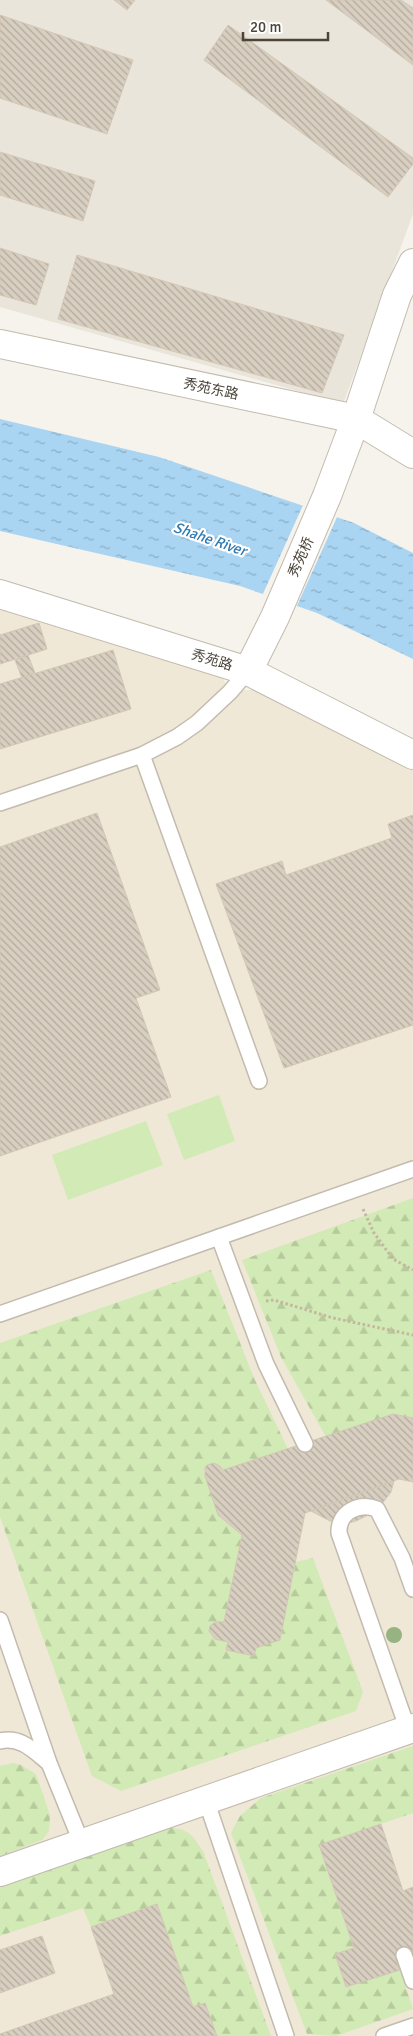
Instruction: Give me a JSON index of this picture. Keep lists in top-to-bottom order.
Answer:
{
  "streets": {
    "street": ["秀苑东路", "秀苑桥", "秀苑路"]
  },
  "crossings": [
    ["秀苑东路", "秀苑桥"],
    ["秀苑桥", "秀苑路"]
  ],
  "water": ["Shahe River"],
  "scale_bar": "20 m"
}
